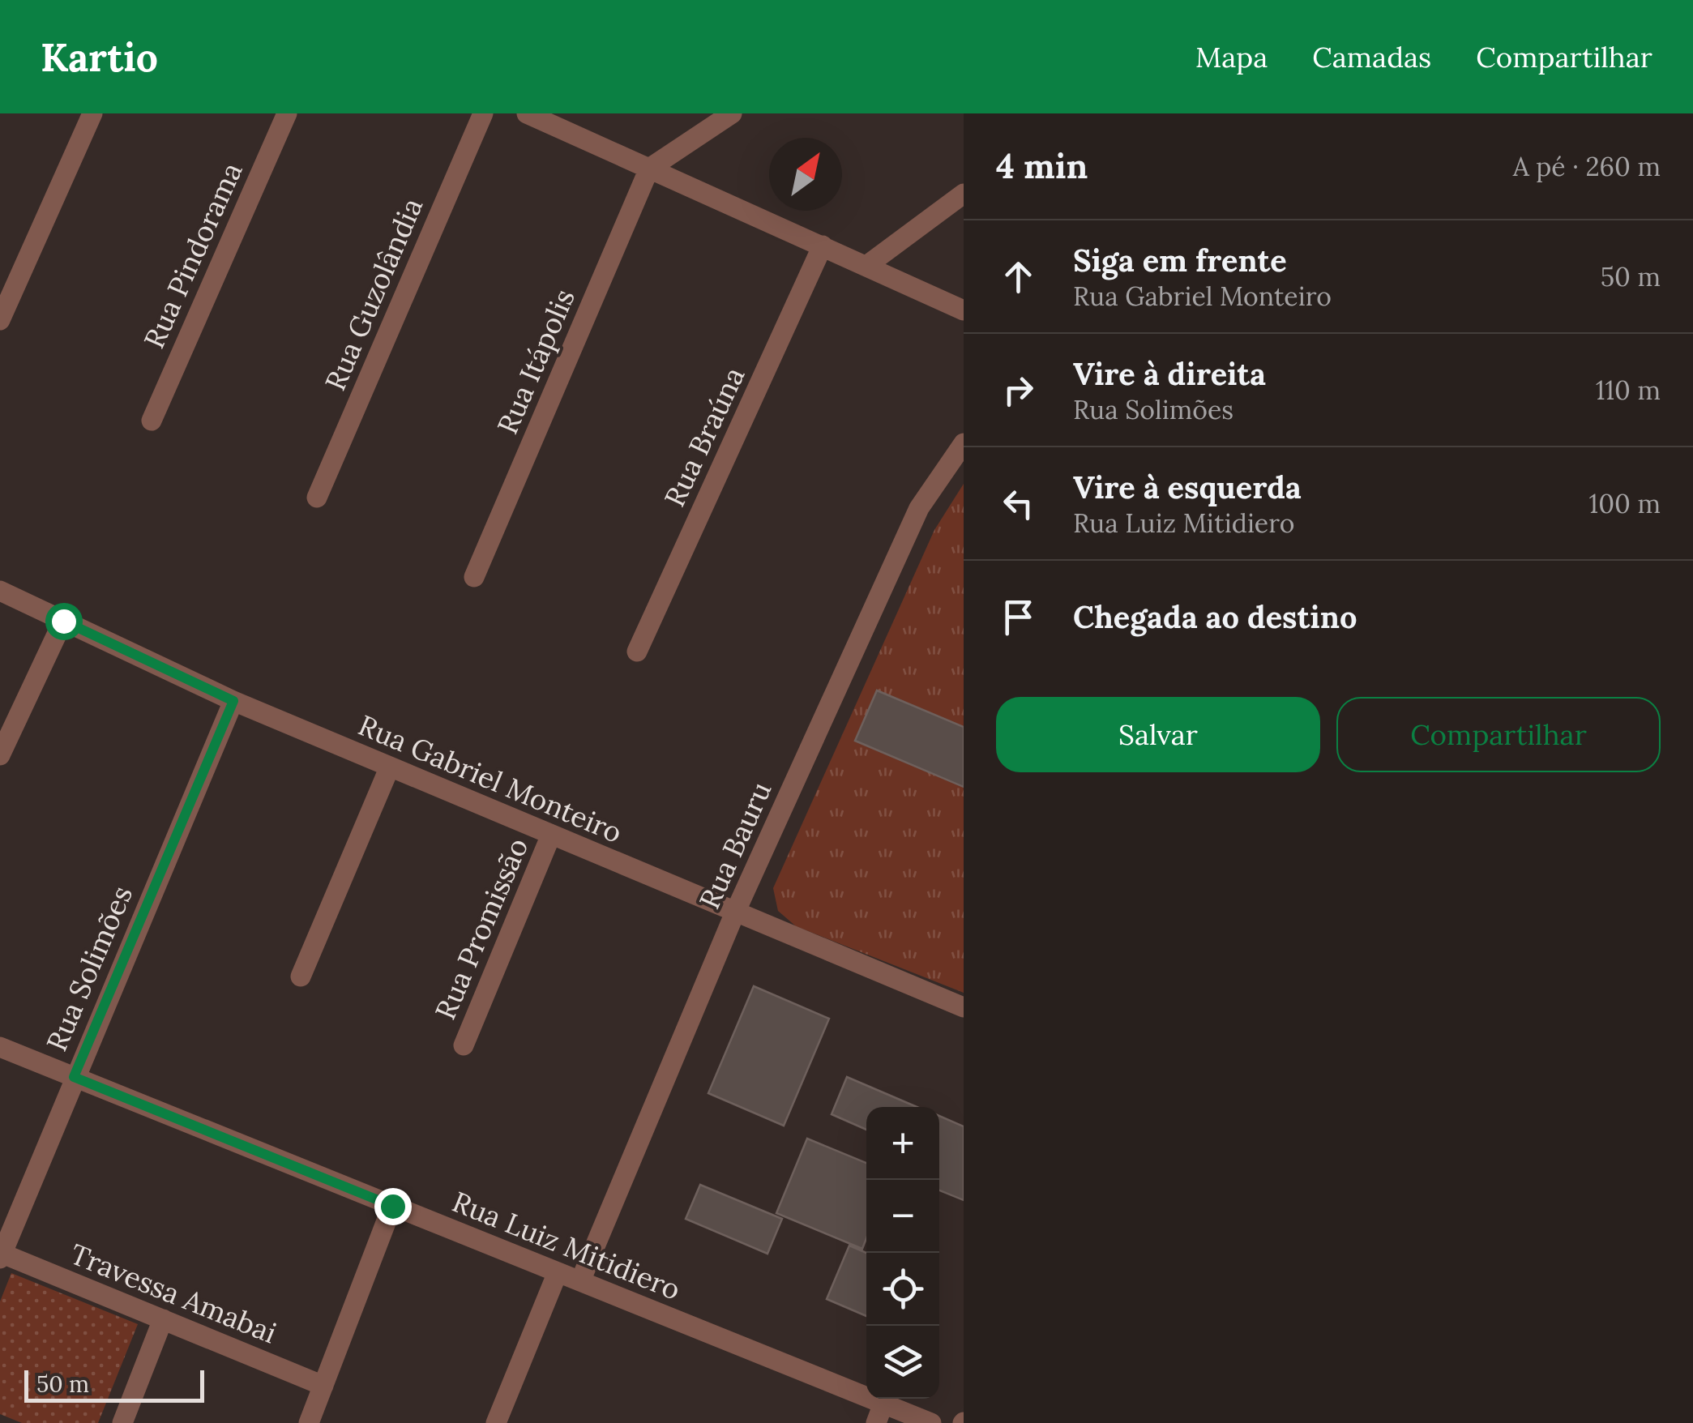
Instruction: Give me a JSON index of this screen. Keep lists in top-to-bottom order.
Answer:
{
  "streets": {
    "street": [
      "Rua Pindorama",
      "Rua Guzolândia",
      "Rua Itápolis",
      "Rua Braúna",
      "Rua Gabriel Monteiro",
      "Rua Bauru",
      "Rua Promissão",
      "Rua Solimões",
      "Rua Luiz Mitidiero",
      "Travessa Amabai"
    ]
  },
  "crossings": [
    ["Rua Gabriel Monteiro", "Rua Bauru"],
    ["Rua Gabriel Monteiro", "Rua Promissão"],
    ["Rua Gabriel Monteiro", "Rua Solimões"],
    ["Rua Bauru", "Rua Luiz Mitidiero"],
    ["Rua Solimões", "Rua Luiz Mitidiero"],
    ["Rua Solimões", "Travessa Amabai"]
  ],
  "scale_bar": "50 m",
  "north": "top right",
  "page": {
    "header": "Kartio",
    "nav": ["Mapa", "Camadas", "Compartilhar"],
    "heading": ["4 min", "A pé · 260 m"],
    "list": [
      ["Siga em frente", "Rua Gabriel Monteiro", "50 m"],
      ["Vire à direita", "Rua Solimões", "110 m"],
      ["Vire à esquerda", "Rua Luiz Mitidiero", "100 m"],
      "Chegada ao destino"
    ],
    "buttons": ["Salvar", "Compartilhar"],
    "map_buttons": ["+", "−"],
    "scale": "50 m"
  }
}
